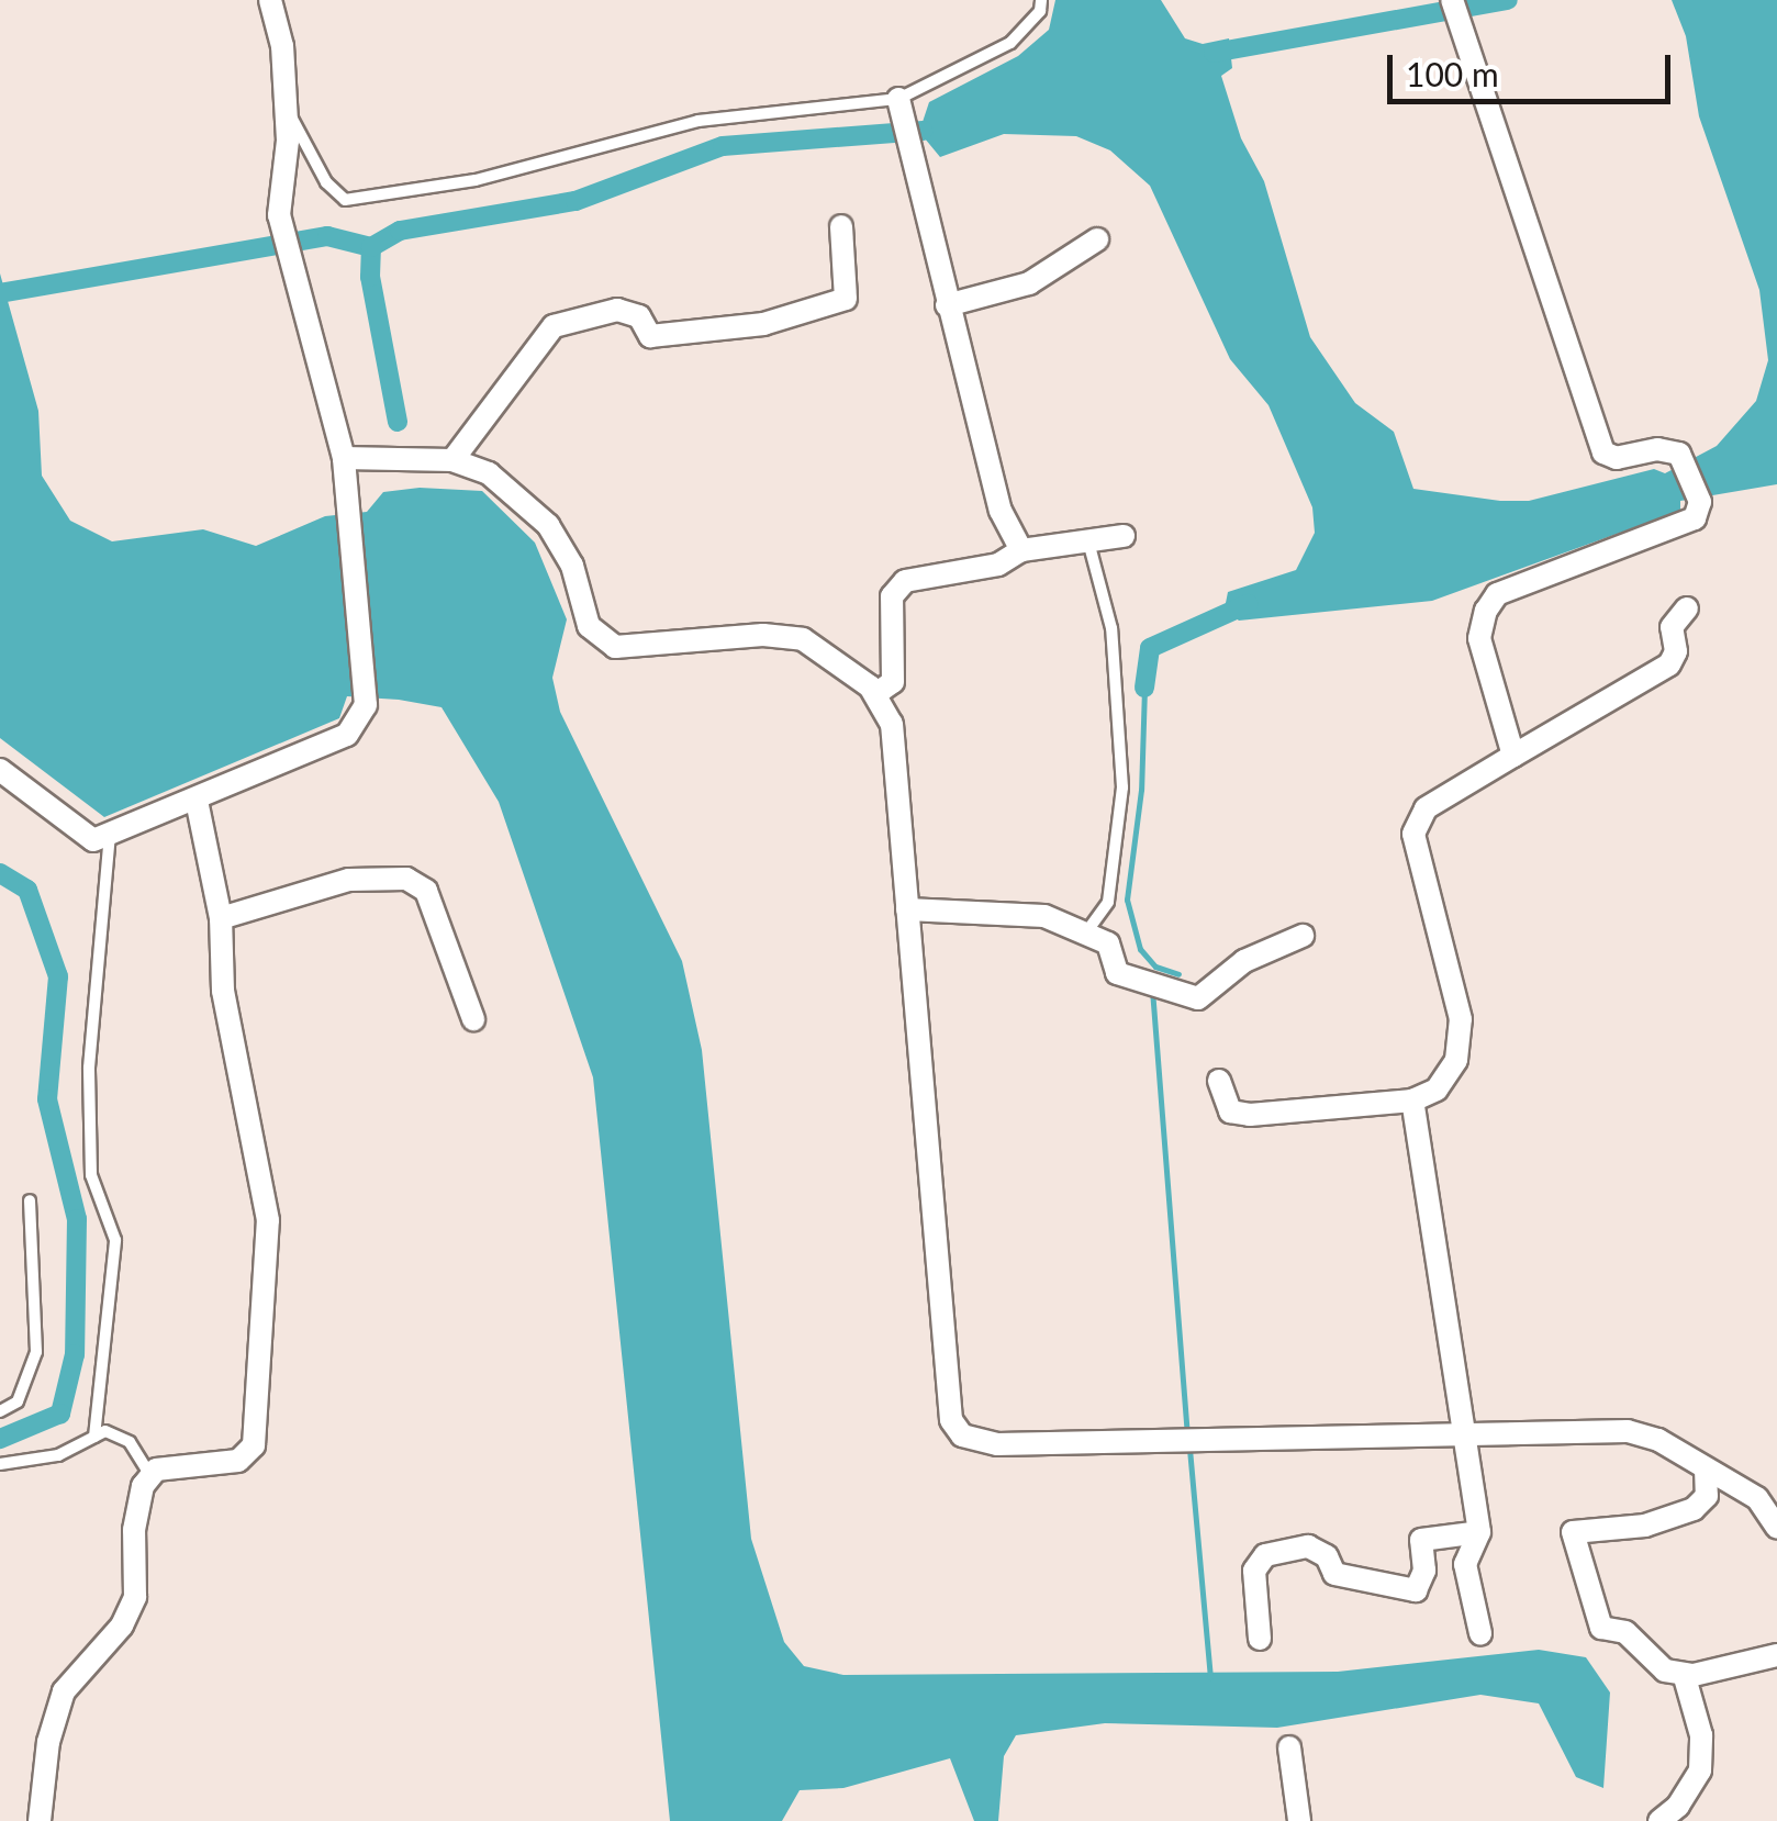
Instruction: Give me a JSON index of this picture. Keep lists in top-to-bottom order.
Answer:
{
  "scale_bar": "100 m"
}
